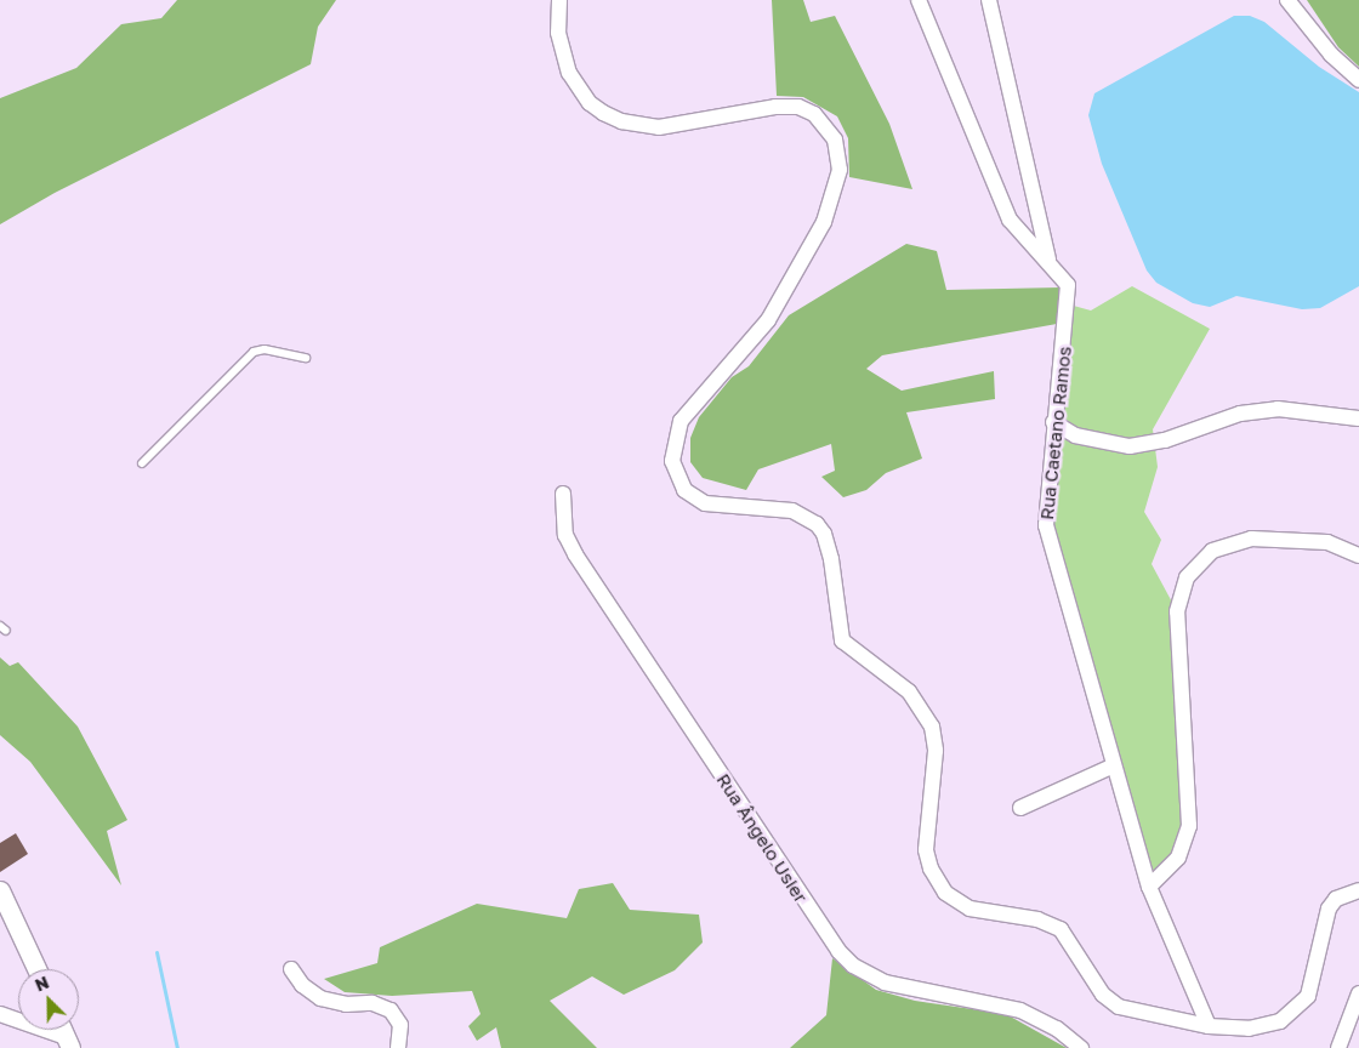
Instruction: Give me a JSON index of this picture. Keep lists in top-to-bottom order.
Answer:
{
  "streets": {
    "street": ["Rua Caetano Ramos", "Rua Ângelo Usier"]
  },
  "north": "top left"
}
